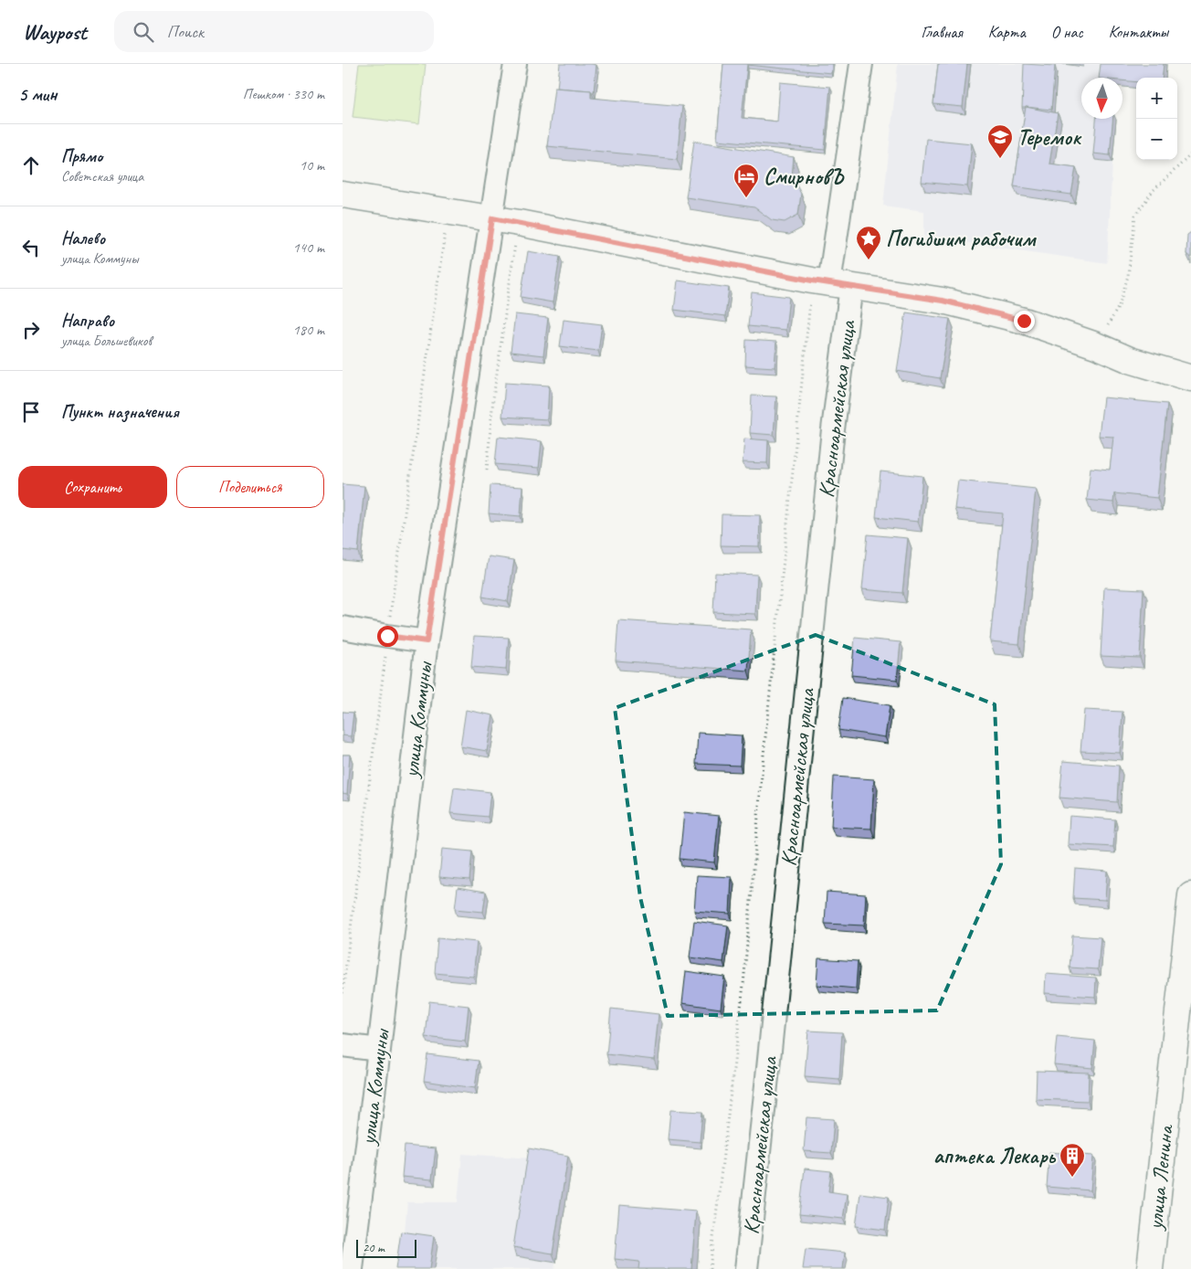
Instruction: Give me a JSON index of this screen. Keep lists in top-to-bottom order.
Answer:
{
  "streets": {
    "street": ["Красноармейская улица", "улица Коммуны", "улица Ленина"]
  },
  "places": {
    "school or university": ["Теремок"],
    "hotel": ["СмирновЪ"],
    "place": ["Погибшим рабочим"],
    "building": ["аптека Лекарь"]
  },
  "scale_bar": "20 m",
  "north": "bottom",
  "page": {
    "header": "Waypost",
    "search": "Поиск",
    "nav": [
      "Главная",
      "Карта",
      "О нас",
      "Контакты"
    ],
    "heading": ["5 мин", "Пешком · 330 m"],
    "map_buttons": ["+", "−"],
    "list": [
      ["Прямо", "Советская улица", "10 m"],
      ["Налево", "улица Коммуны", "140 m"],
      ["Направо", "улица Большевиков", "180 m"],
      "Пункт назначения"
    ],
    "buttons": ["Сохранить", "Поделиться"],
    "scale": "20 m"
  }
}
